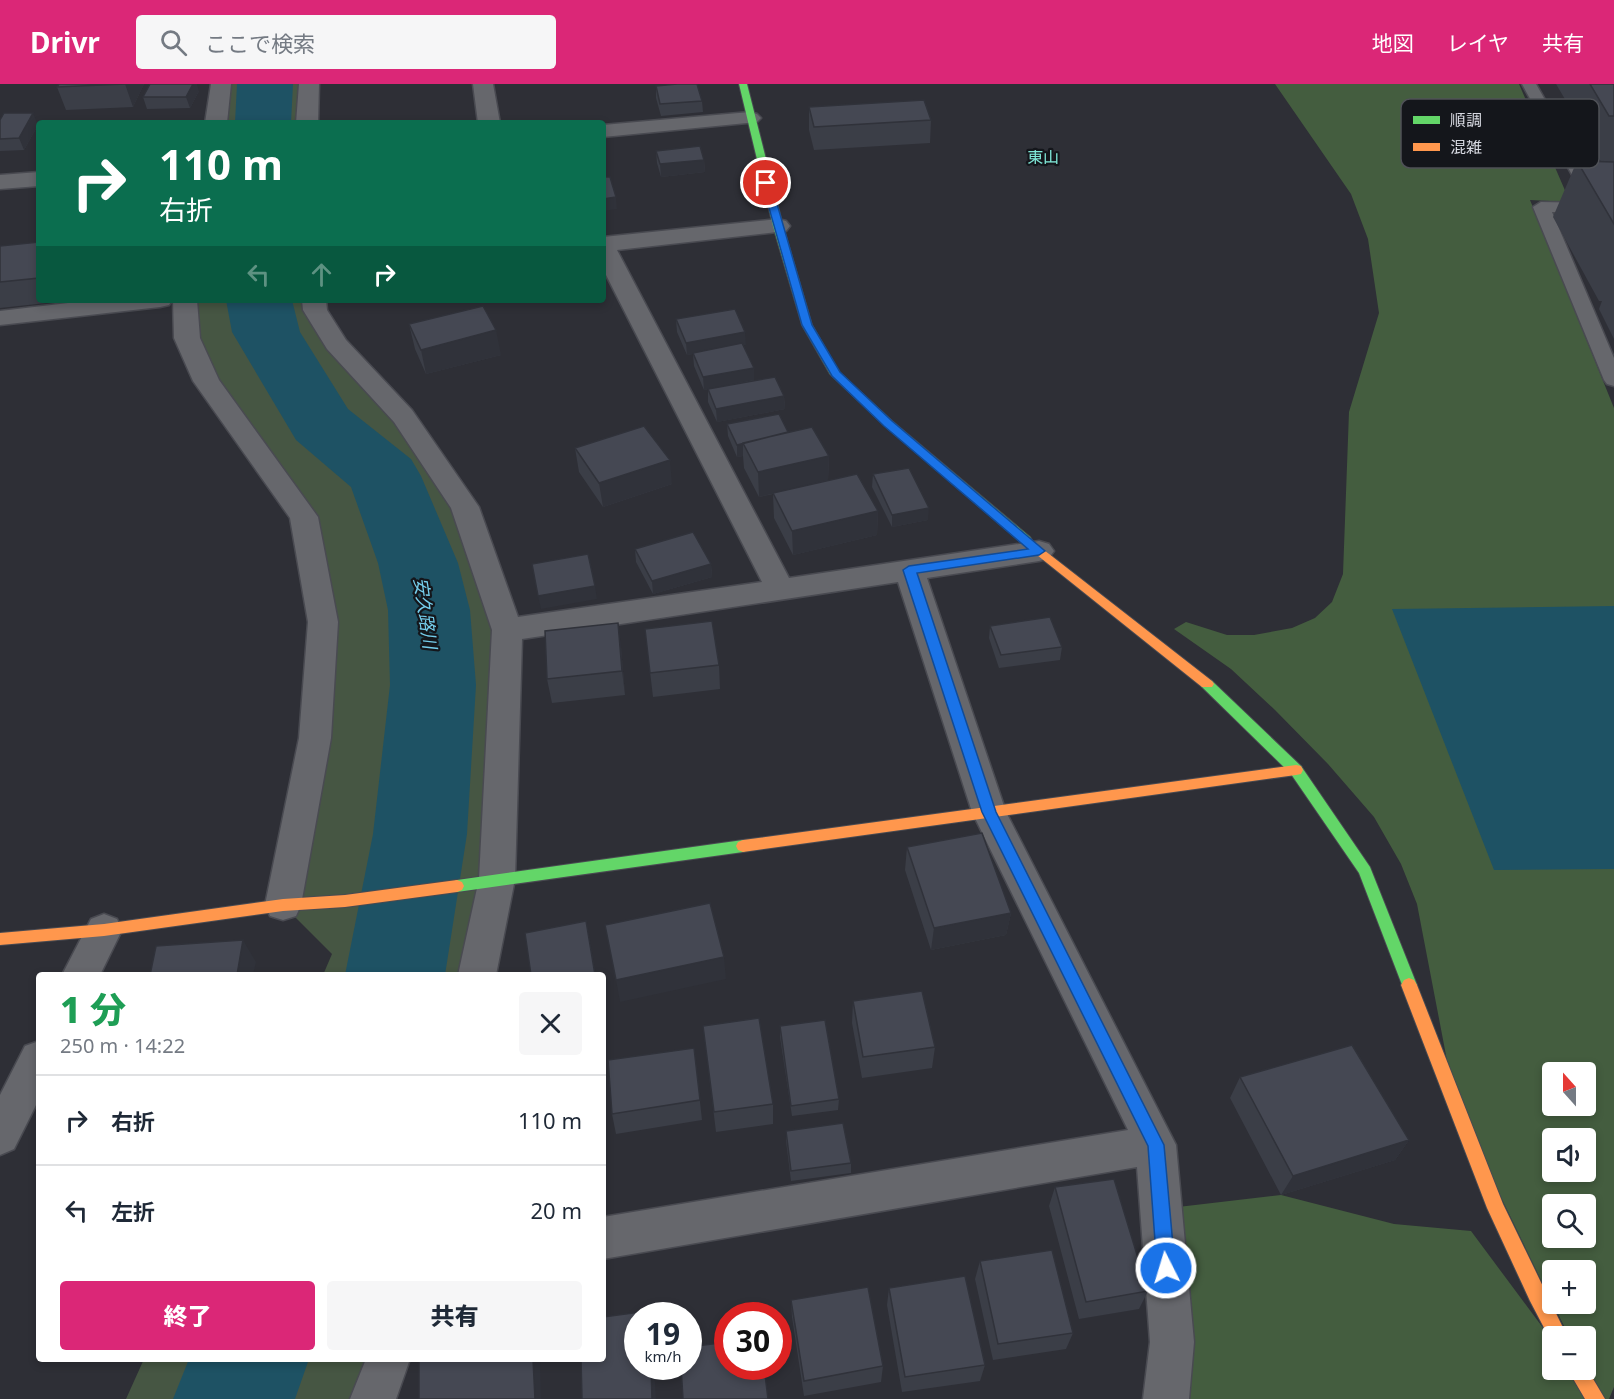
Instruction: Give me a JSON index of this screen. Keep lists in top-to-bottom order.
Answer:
{
  "districts": ["東山"],
  "water": ["安久路川"],
  "legend": ["順調", "混雑"],
  "north": "top",
  "page": {
    "header": "Drivr",
    "search": "ここで検索",
    "nav": ["地図", "レイヤ", "共有"],
    "turn": ["110 m", "右折"],
    "heading": ["1 分", "250 m · 14:22"],
    "map_buttons": ["+", "−"],
    "list": [
      {
        "name": "右折",
        "value": "110 m"
      },
      {
        "name": "左折",
        "value": "20 m"
      }
    ],
    "buttons": ["終了", "共有"],
    "speed": "19 km/h",
    "limit": "30"
  }
}
